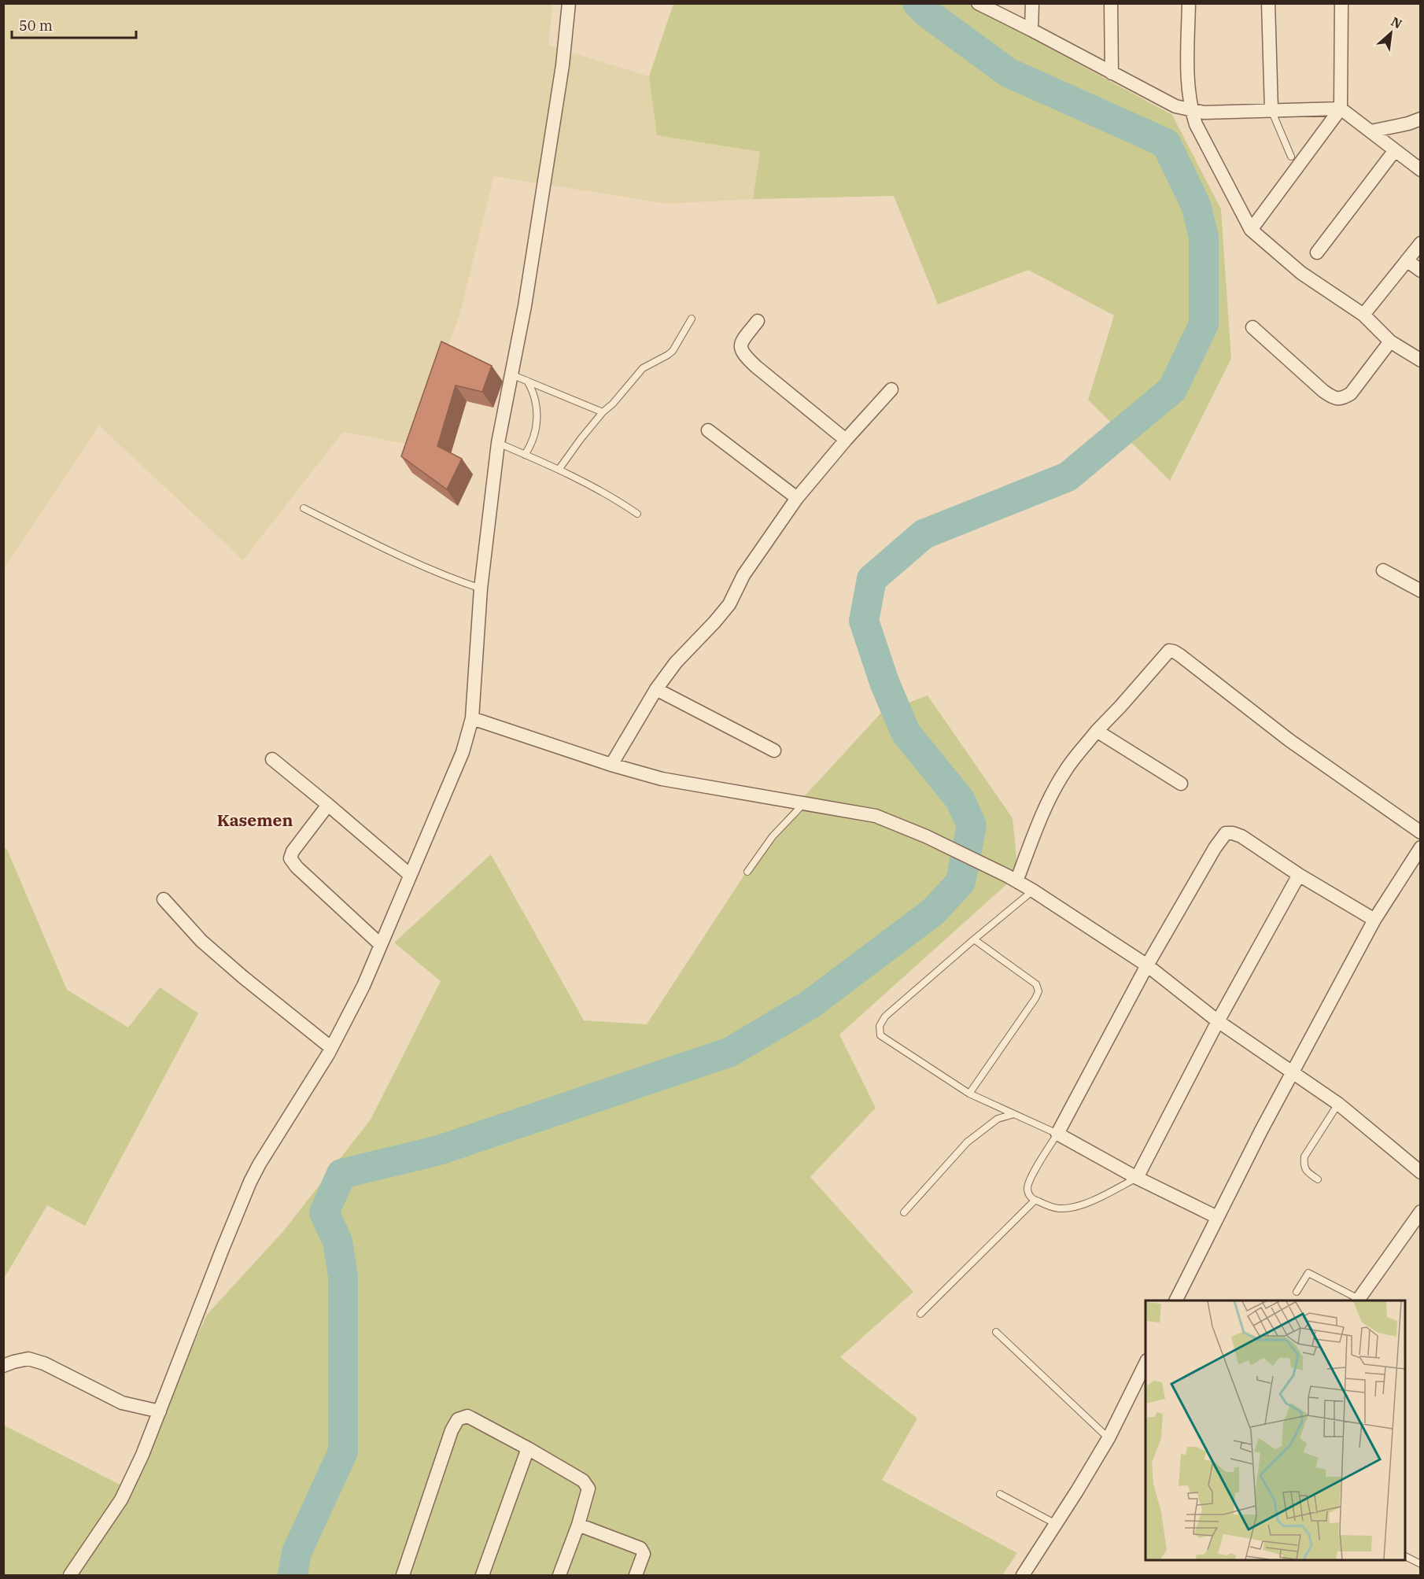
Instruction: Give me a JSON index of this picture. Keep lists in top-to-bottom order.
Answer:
{
  "districts": ["Kasemen"],
  "scale_bar": "50 m",
  "north": "top right"
}
